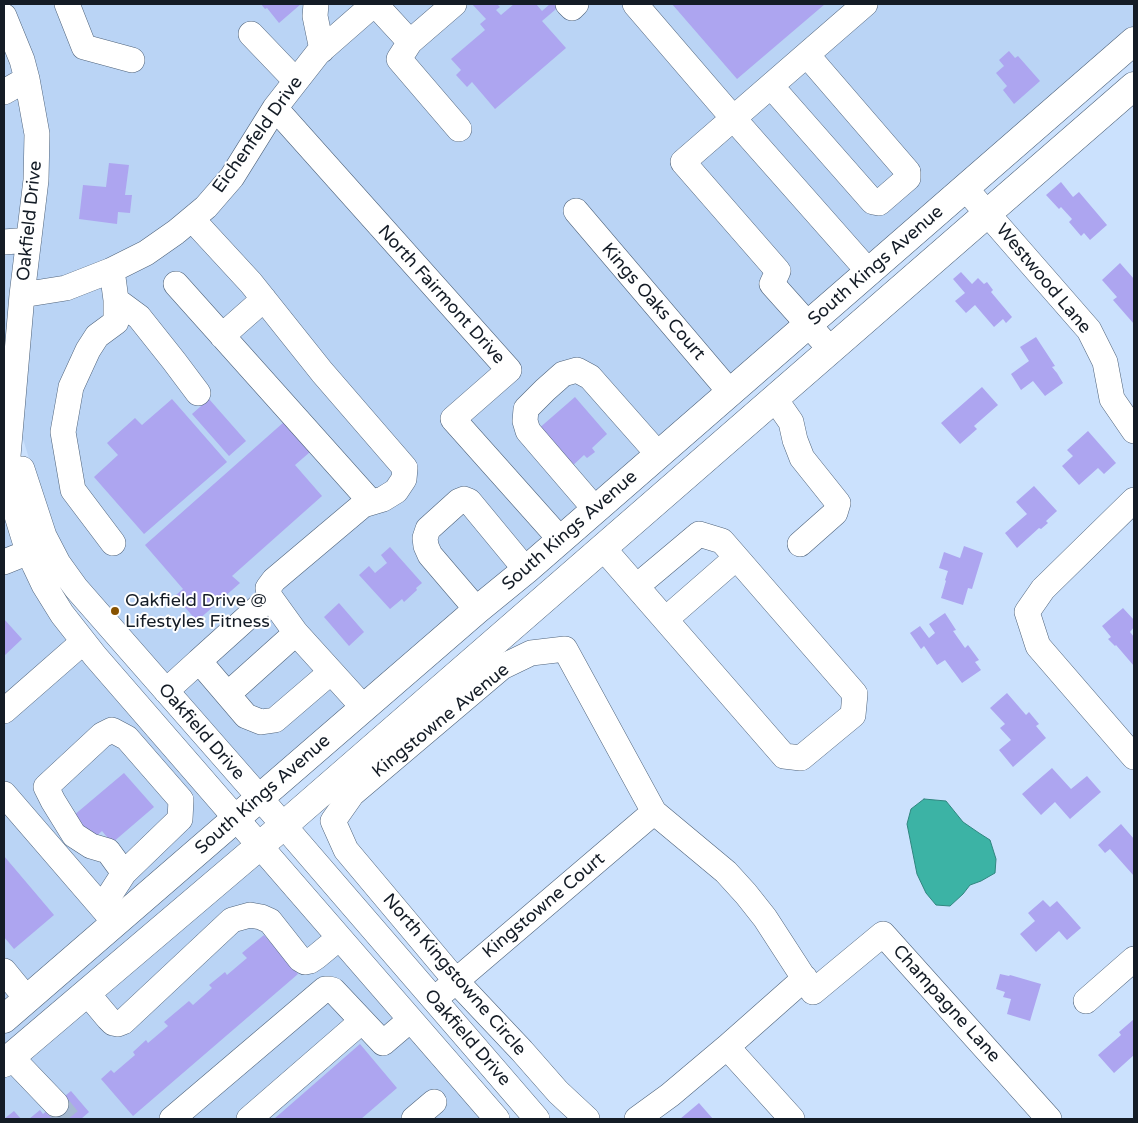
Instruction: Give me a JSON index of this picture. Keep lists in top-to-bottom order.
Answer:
{
  "streets": {
    "main road": ["South Kings Avenue"],
    "street": [
      "Eichenfeld Drive",
      "Oakfield Drive",
      "Westwood Lane",
      "North Fairmont Drive",
      "Kings Oaks Court",
      "Kingstowne Avenue",
      "Kingstowne Court",
      "North Kingstowne Circle",
      "Champagne Lane"
    ]
  },
  "crossings": [
    ["Eichenfeld Drive", "Oakfield Drive"],
    ["Eichenfeld Drive", "North Fairmont Drive"],
    ["Oakfield Drive", "South Kings Avenue"],
    ["Oakfield Drive", "Kingstowne Court"],
    ["South Kings Avenue", "Westwood Lane"],
    ["South Kings Avenue", "North Fairmont Drive"],
    ["South Kings Avenue", "Kings Oaks Court"],
    ["Kingstowne Avenue", "Kingstowne Court"],
    ["Kingstowne Avenue", "North Kingstowne Circle"],
    ["Kingstowne Court", "North Kingstowne Circle"]
  ],
  "places": ["Oakfield Drive @ Lifestyles Fitness"]
}
